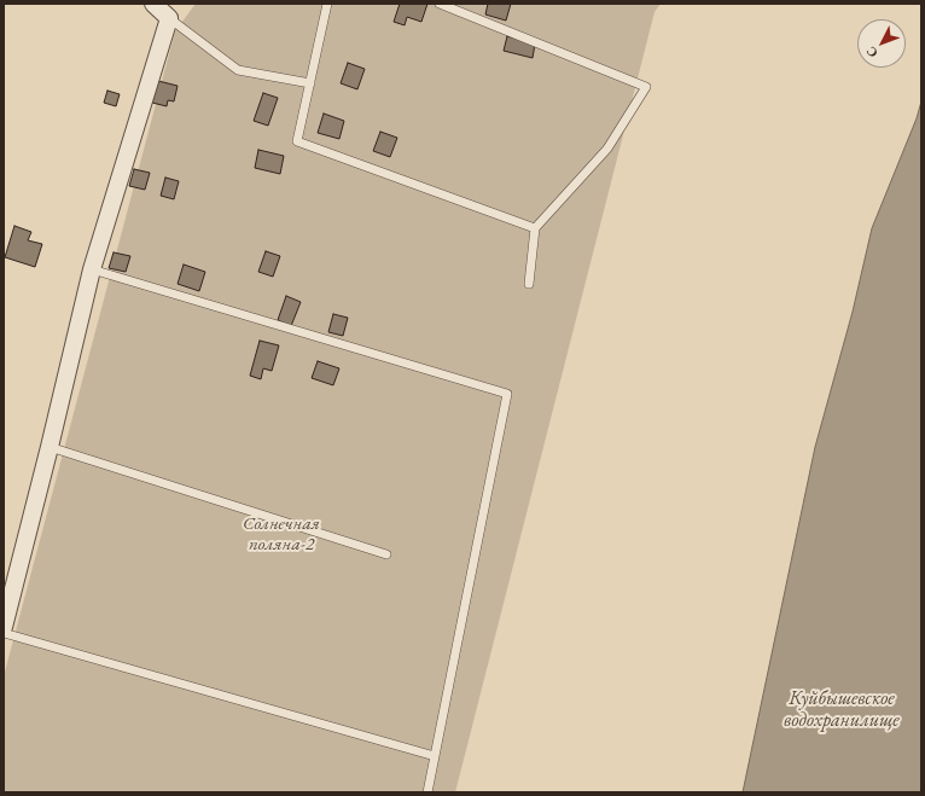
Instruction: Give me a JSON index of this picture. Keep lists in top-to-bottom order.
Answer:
{
  "water": ["Куйбышевское водохранилище"],
  "parks": ["Солнечная поляна-2"],
  "north": "bottom left"
}
